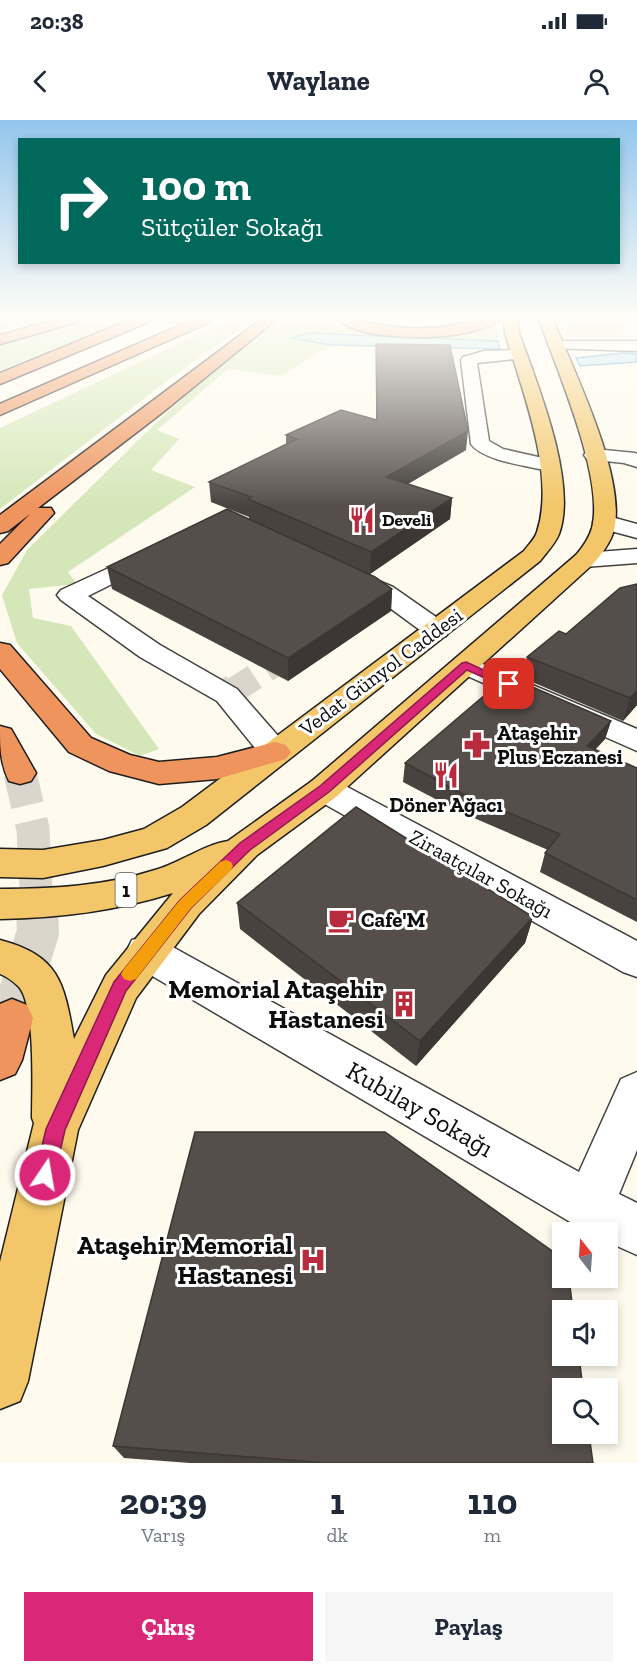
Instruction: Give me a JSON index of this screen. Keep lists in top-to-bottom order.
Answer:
{
  "streets": {
    "main road": ["Vedat Günyol Caddesi", "1"],
    "street": ["Ziraatçılar Sokağı", "Kubilay Sokağı"]
  },
  "crossings": [
    ["Vedat Günyol Caddesi", "Ziraatçılar Sokağı"],
    ["Vedat Günyol Caddesi", "1"],
    ["Vedat Günyol Caddesi", "Kubilay Sokağı"]
  ],
  "places": {
    "restaurant": ["Develi", "Döner Ağacı"],
    "pharmacy": ["Ataşehir Plus Eczanesi"],
    "cafe": ["Cafe'M"],
    "building": ["Memorial Ataşehir Hastanesi"],
    "hospital": ["Ataşehir Memorial Hastanesi"]
  },
  "north": "top",
  "page": {
    "status": "20:38",
    "header": "Waylane",
    "turn": ["100 m", "Sütçüler Sokağı"],
    "eta": [
      "20:39",
      "Varış",
      "1",
      "dk",
      "110",
      "m"
    ],
    "buttons": ["Çıkış", "Paylaş"]
  }
}
